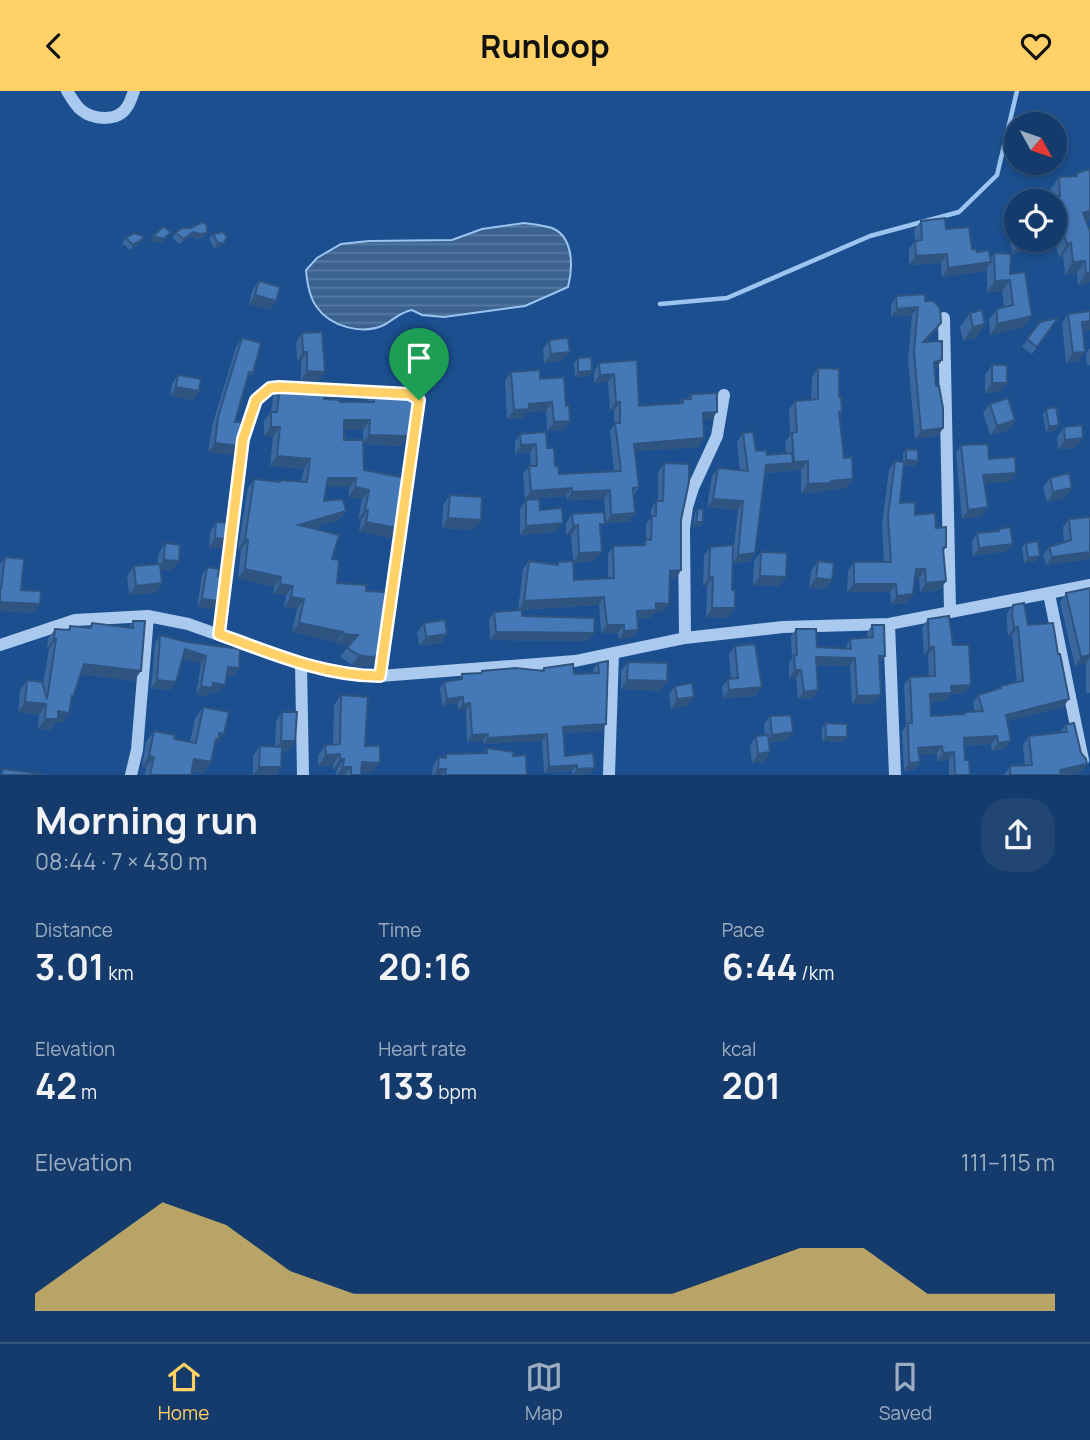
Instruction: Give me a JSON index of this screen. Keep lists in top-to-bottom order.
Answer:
{
  "north": "bottom right",
  "page": {
    "header": "Runloop",
    "heading": ["Morning run", "08:44 · 7 × 430 m"],
    "stats": [
      ["Distance", "3.01 km"],
      ["Time", "20:16"],
      ["Pace", "6:44 /km"],
      ["Elevation", "42 m"],
      ["Heart rate", "133 bpm"],
      ["kcal", "201"]
    ],
    "chart": ["Elevation", "111–115 m"],
    "tabs": ["Home", "Map", "Saved"]
  }
}
